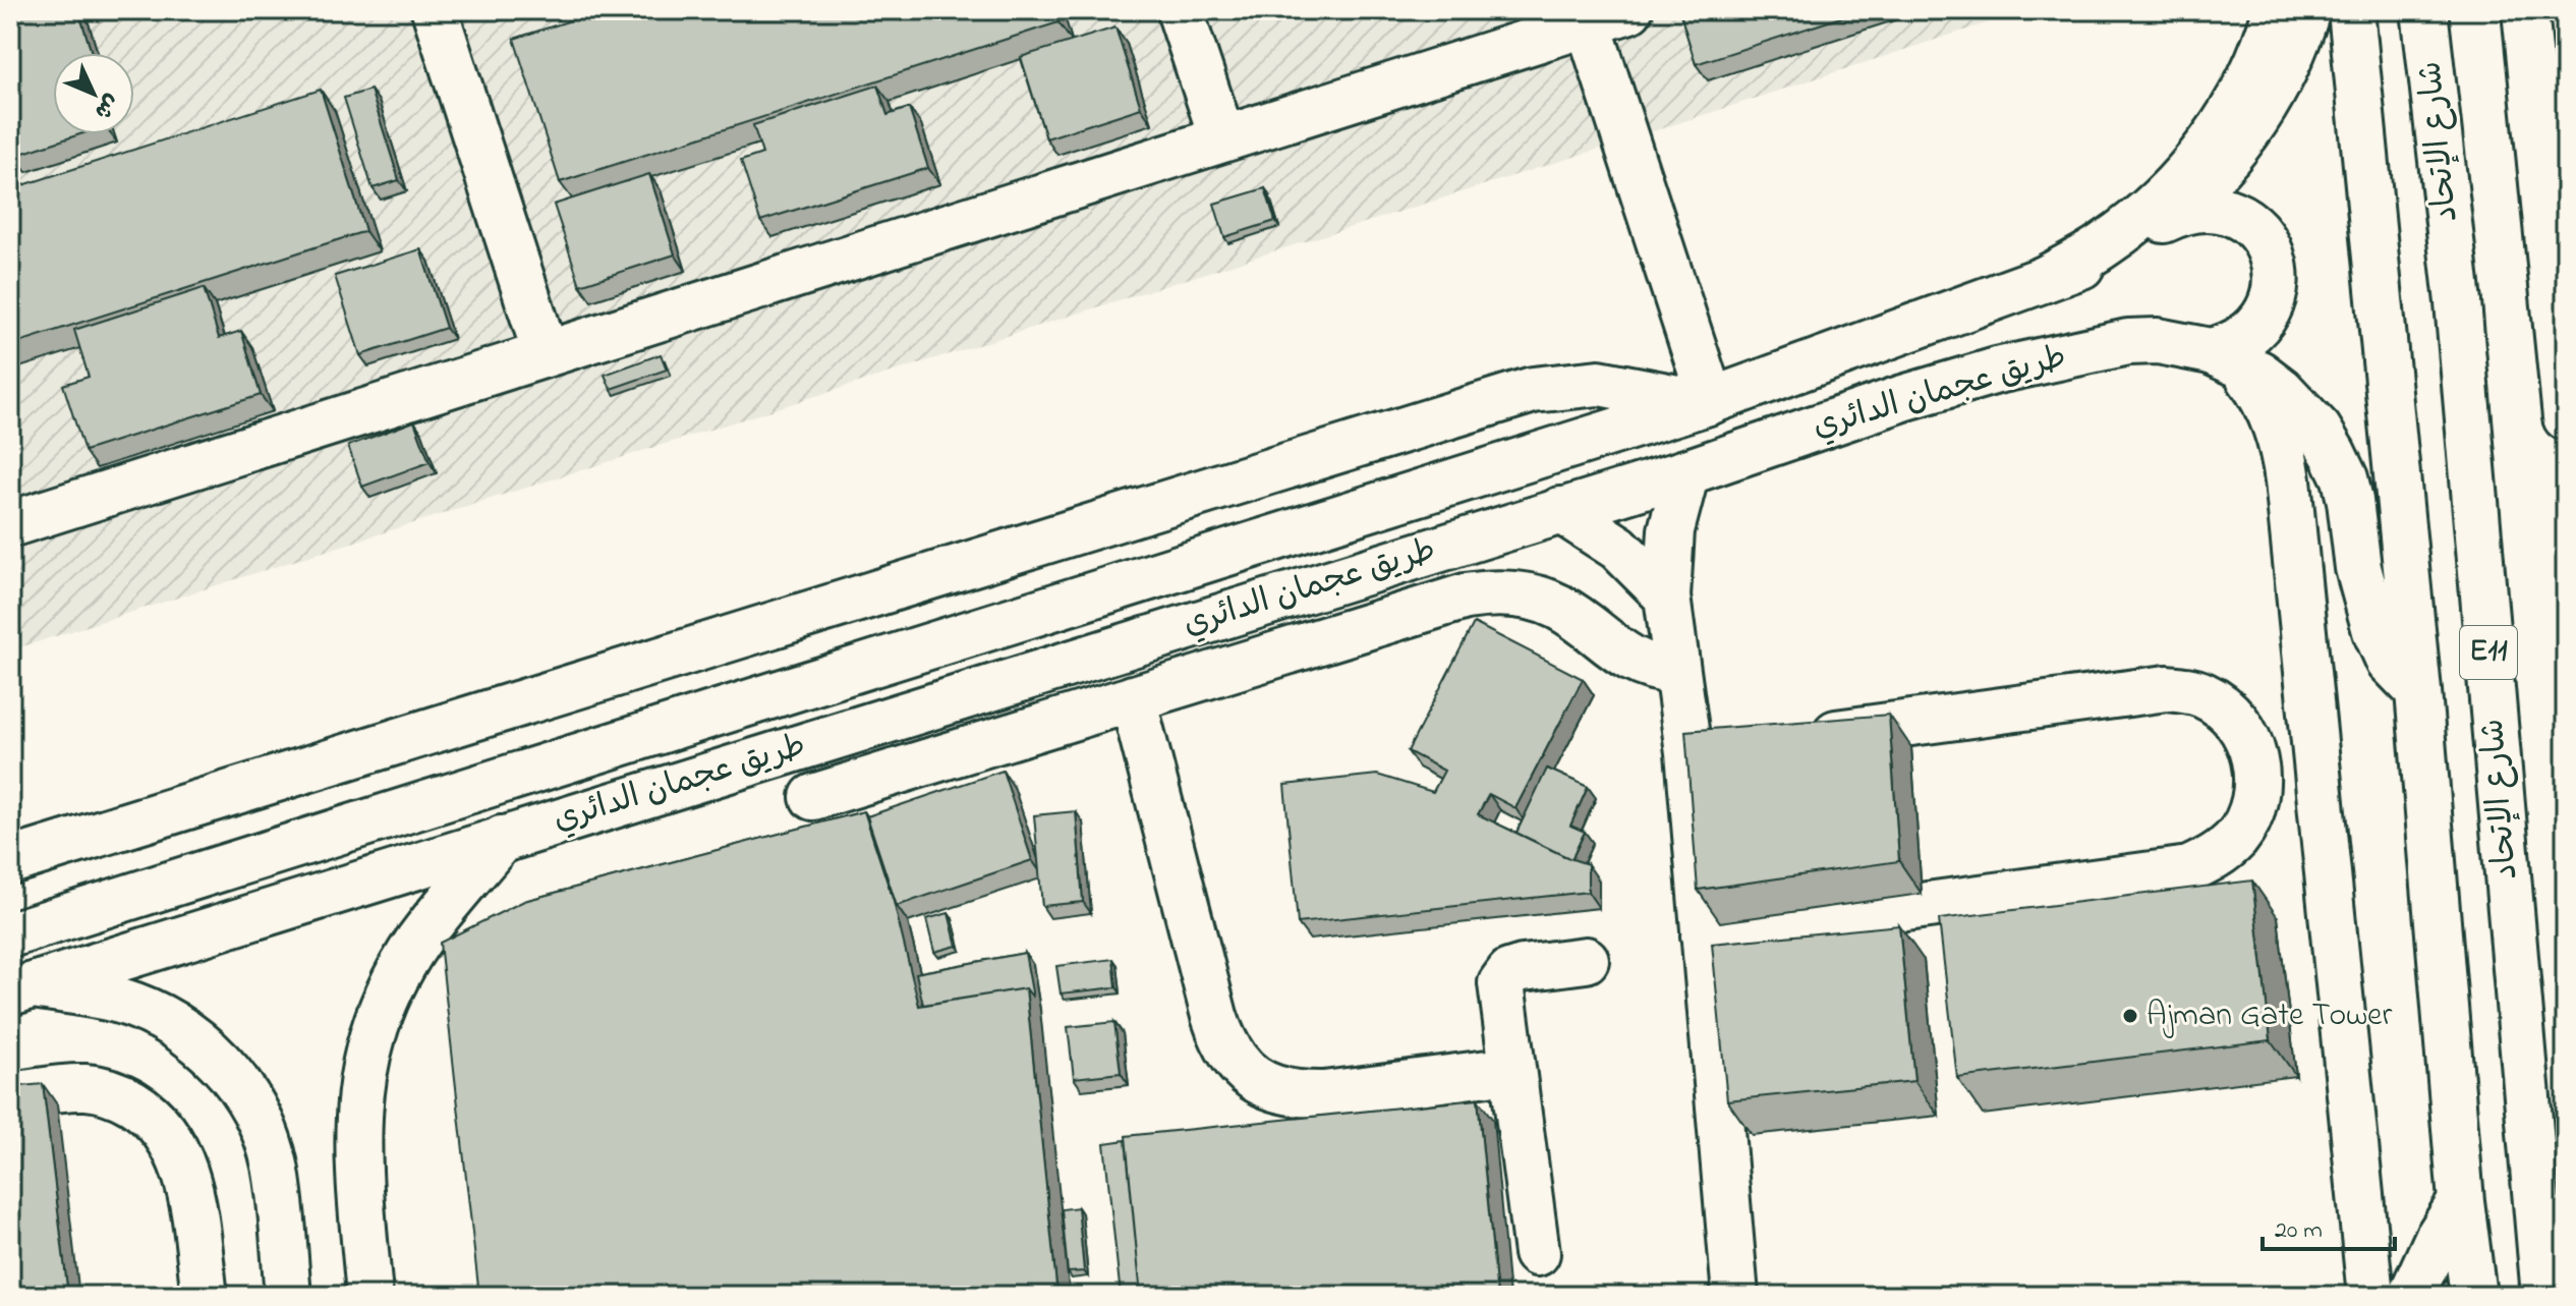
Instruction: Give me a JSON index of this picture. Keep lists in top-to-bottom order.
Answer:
{
  "streets": {
    "main road": ["شارع الإتحاد", "طريق عجمان الدائري", "E11"]
  },
  "places": ["Ajman Gate Tower"],
  "scale_bar": "20 m",
  "north": "bottom right"
}
